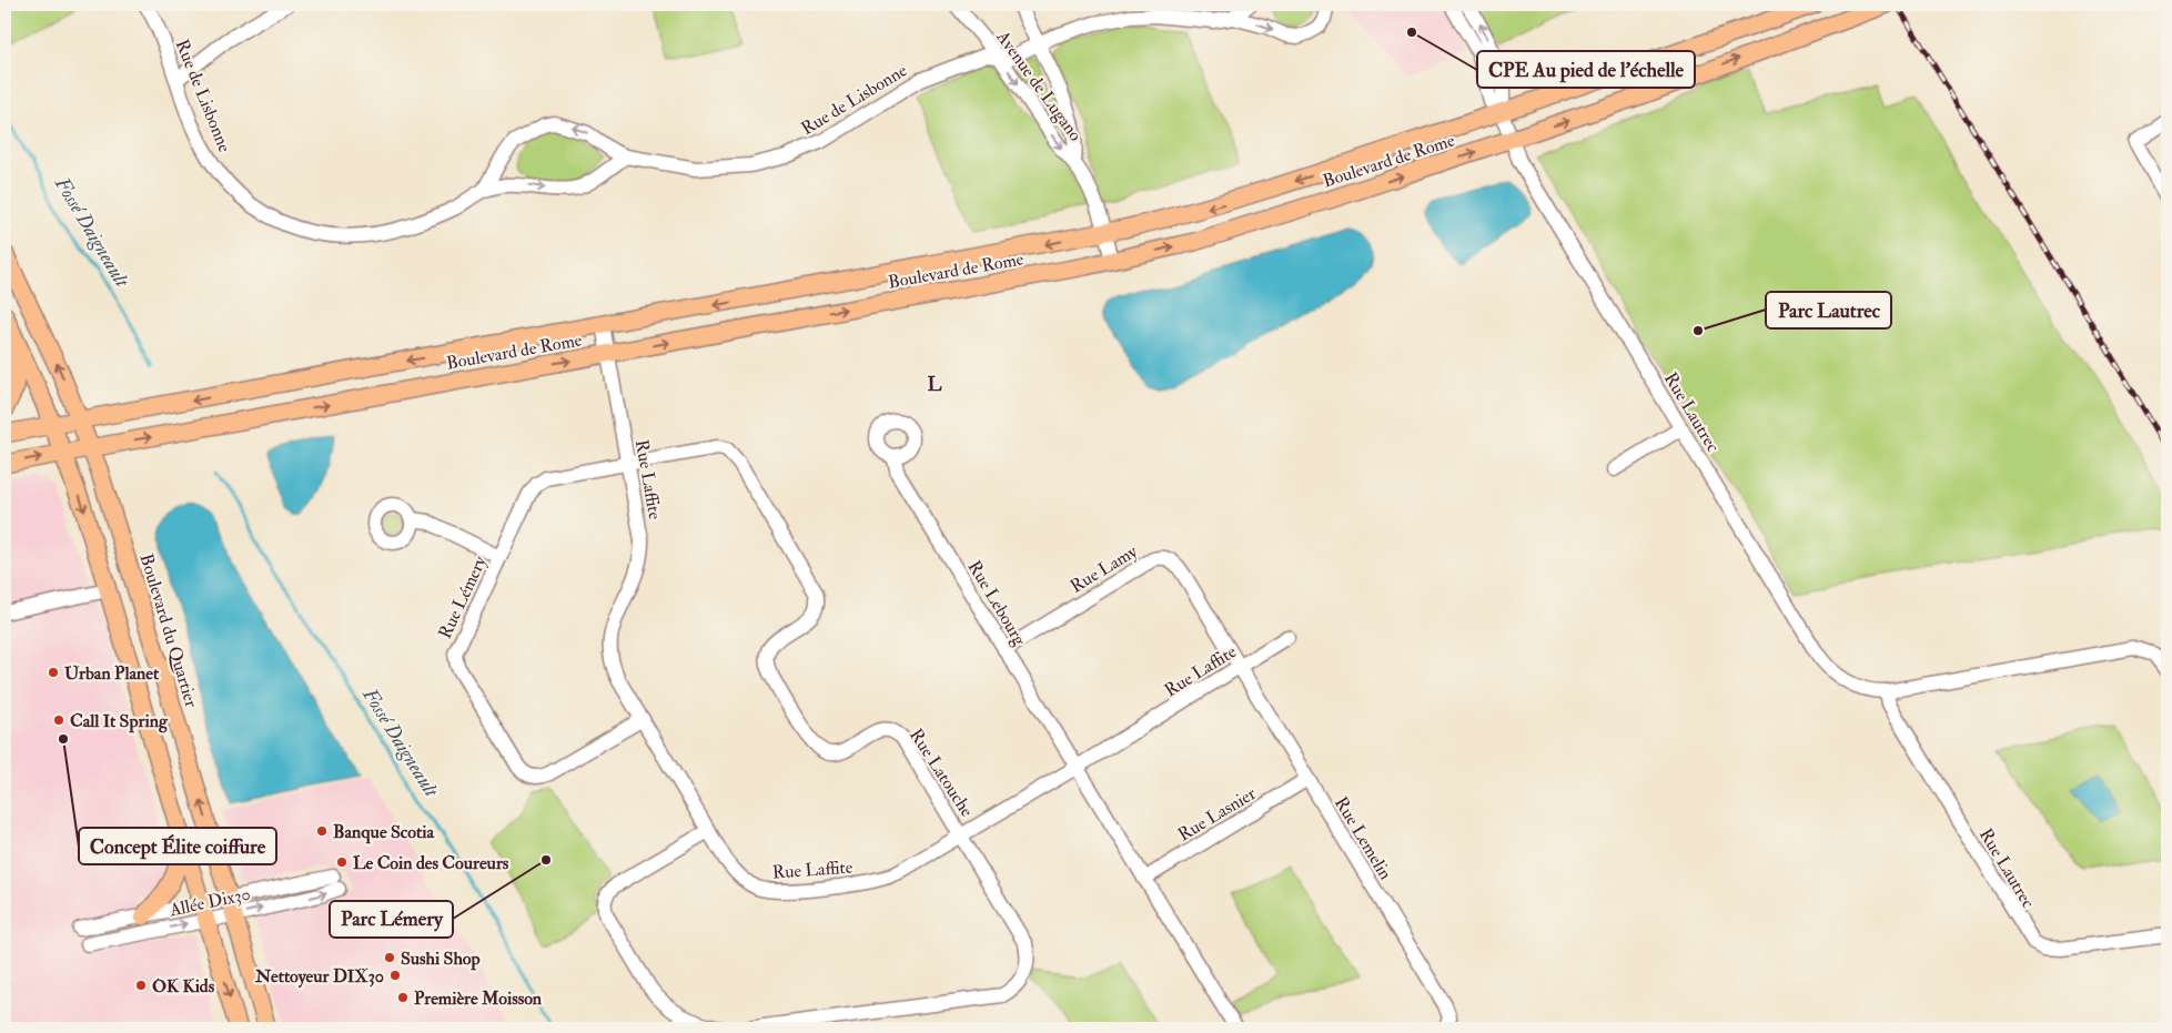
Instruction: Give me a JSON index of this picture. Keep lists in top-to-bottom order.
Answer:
{
  "streets": {
    "main road": ["Boulevard de Rome", "Boulevard du Quartier"],
    "street": [
      "Avenue de Lugano",
      "Rue de Lisbonne",
      "Rue Lautrec",
      "Rue Laffite",
      "Rue Lamy",
      "Rue Lémery",
      "Rue Lebourg",
      "Rue Latouche",
      "Rue Lasnier",
      "Rue Lemelin",
      "Allée Dix30"
    ]
  },
  "crossings": [
    ["Avenue de Lugano", "Rue de Lisbonne"],
    ["Avenue de Lugano", "Boulevard de Rome"],
    ["Boulevard de Rome", "Rue Lautrec"],
    ["Boulevard de Rome", "Rue Laffite"],
    ["Boulevard de Rome", "Boulevard du Quartier"],
    ["Rue Laffite", "Rue Lamy"],
    ["Rue Laffite", "Rue Lémery"],
    ["Rue Laffite", "Rue Lebourg"],
    ["Rue Laffite", "Rue Latouche"],
    ["Rue Laffite", "Rue Lemelin"],
    ["Rue Lamy", "Rue Lebourg"],
    ["Rue Lamy", "Rue Lemelin"],
    ["Rue Lémery", "Rue Latouche"],
    ["Boulevard du Quartier", "Allée Dix30"],
    ["Rue Lasnier", "Rue Lemelin"]
  ],
  "districts": ["L"],
  "water": ["Fossé Daigneault"],
  "places": [
    "CPE Au pied de l'échelle",
    "Parc Lautrec",
    "Urban Planet",
    "Call It Spring",
    "Concept Élite coiffure",
    "Banque Scotia",
    "Parc Lémery",
    "Le Coin des Coureurs",
    "Sushi Shop",
    "Nettoyeur DIX30",
    "OK Kids",
    "Première Moisson"
  ]
}
